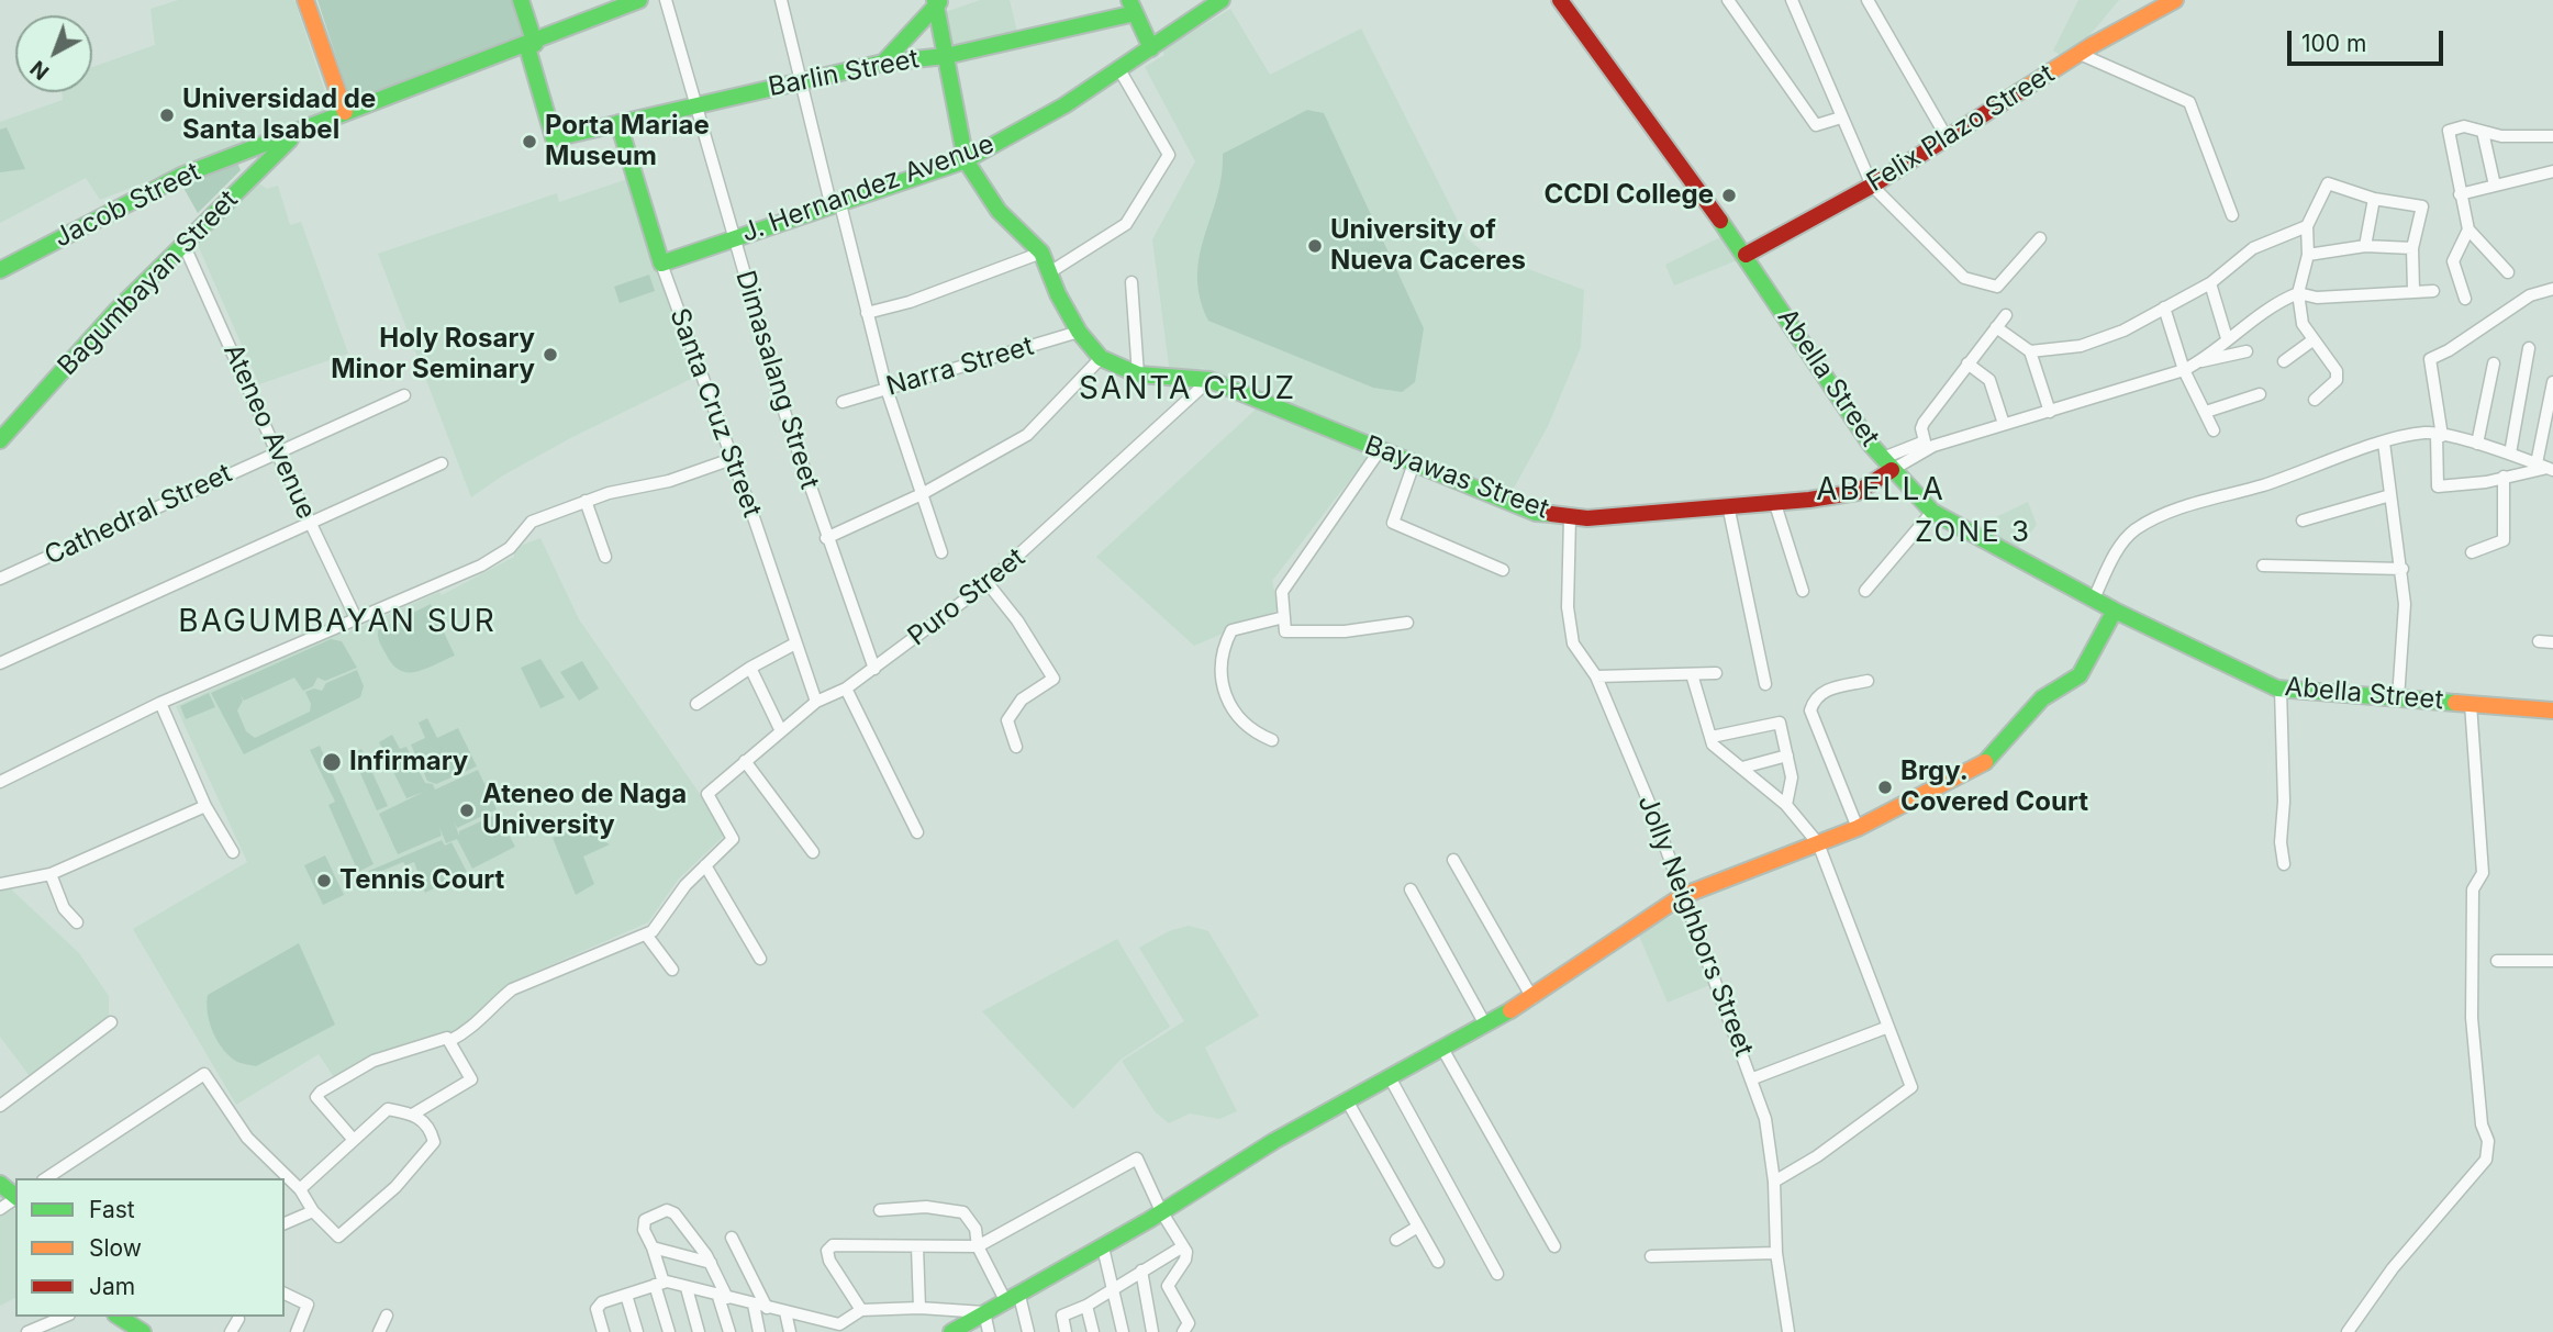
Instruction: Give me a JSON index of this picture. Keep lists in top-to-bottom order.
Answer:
{
  "streets": {
    "street": [
      "Barlin Street",
      "Felix Plazo Street",
      "J. Hernandez Avenue",
      "Jacob Street",
      "Bagumbayan Street",
      "Narra Street",
      "Abella Street",
      "Dimasalang Street",
      "Santa Cruz Street",
      "Ateneo Avenue",
      "Bayawas Street",
      "Cathedral Street",
      "Puro Street",
      "Jolly Neighbors Street"
    ]
  },
  "crossings": [
    ["Barlin Street", "Jacob Street"],
    ["Barlin Street", "Dimasalang Street"],
    ["Barlin Street", "Santa Cruz Street"],
    ["Felix Plazo Street", "Abella Street"],
    ["J. Hernandez Avenue", "Dimasalang Street"],
    ["J. Hernandez Avenue", "Santa Cruz Street"],
    ["Jacob Street", "Bagumbayan Street"],
    ["Bagumbayan Street", "Ateneo Avenue"],
    ["Abella Street", "Bayawas Street"],
    ["Dimasalang Street", "Puro Street"],
    ["Santa Cruz Street", "Puro Street"],
    ["Ateneo Avenue", "Cathedral Street"],
    ["Bayawas Street", "Puro Street"],
    ["Bayawas Street", "Jolly Neighbors Street"]
  ],
  "districts": [
    "SANTA CRUZ",
    "ABELLA",
    "ZONE 3",
    "BAGUMBAYAN SUR"
  ],
  "places": [
    "Universidad de Santa Isabel",
    "Porta Mariae Museum",
    "CCDI College",
    "University of Nueva Caceres",
    "Holy Rosary Minor Seminary",
    "Infirmary",
    "Brgy. Covered Court",
    "Ateneo de Naga University",
    "Tennis Court"
  ],
  "legend": ["Fast", "Slow", "Jam"],
  "scale_bar": "100 m",
  "north": "bottom left"
}
